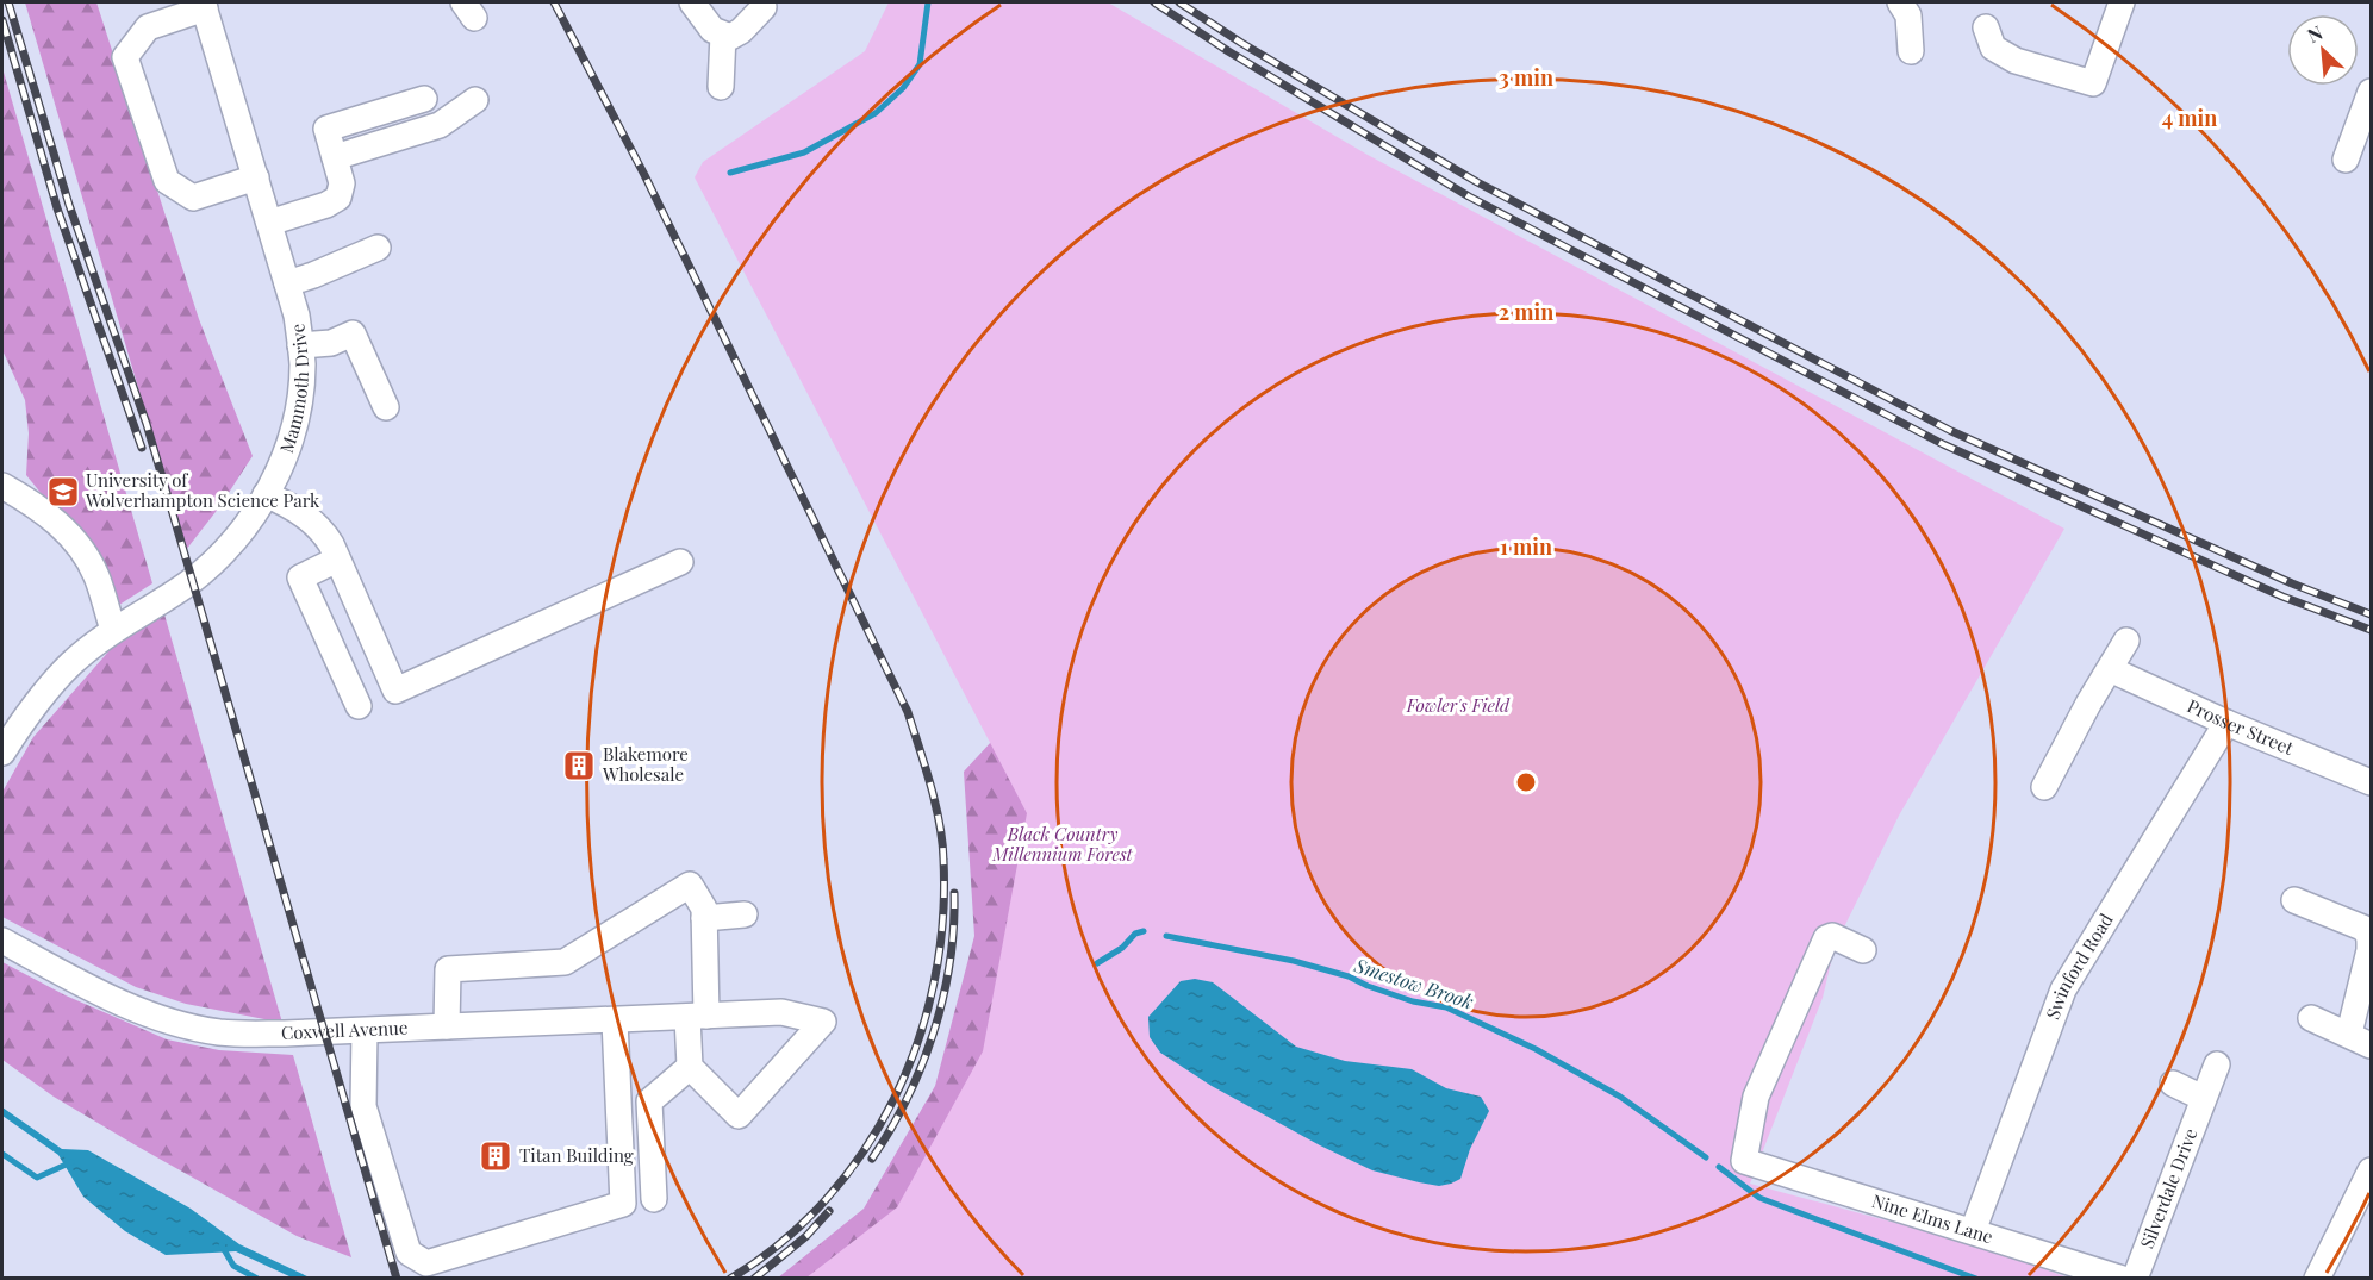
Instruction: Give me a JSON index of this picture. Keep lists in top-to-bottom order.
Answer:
{
  "streets": {
    "street": [
      "Mammoth Drive",
      "Prosser Street",
      "Swinford Road",
      "Coxwell Avenue",
      "Silverdale Drive",
      "Nine Elms Lane"
    ]
  },
  "crossings": [
    ["Prosser Street", "Swinford Road"],
    ["Swinford Road", "Nine Elms Lane"]
  ],
  "water": ["Smestow Brook"],
  "parks": ["Fowler's Field", "Black Country Millennium Forest"],
  "places": {
    "school or university": ["University of Wolverhampton Science Park"],
    "building": ["Blakemore Wholesale", "Titan Building"]
  },
  "north": "top left",
  "rings": [
    "3 min",
    "4 min",
    "2 min",
    "1 min"
  ]
}
